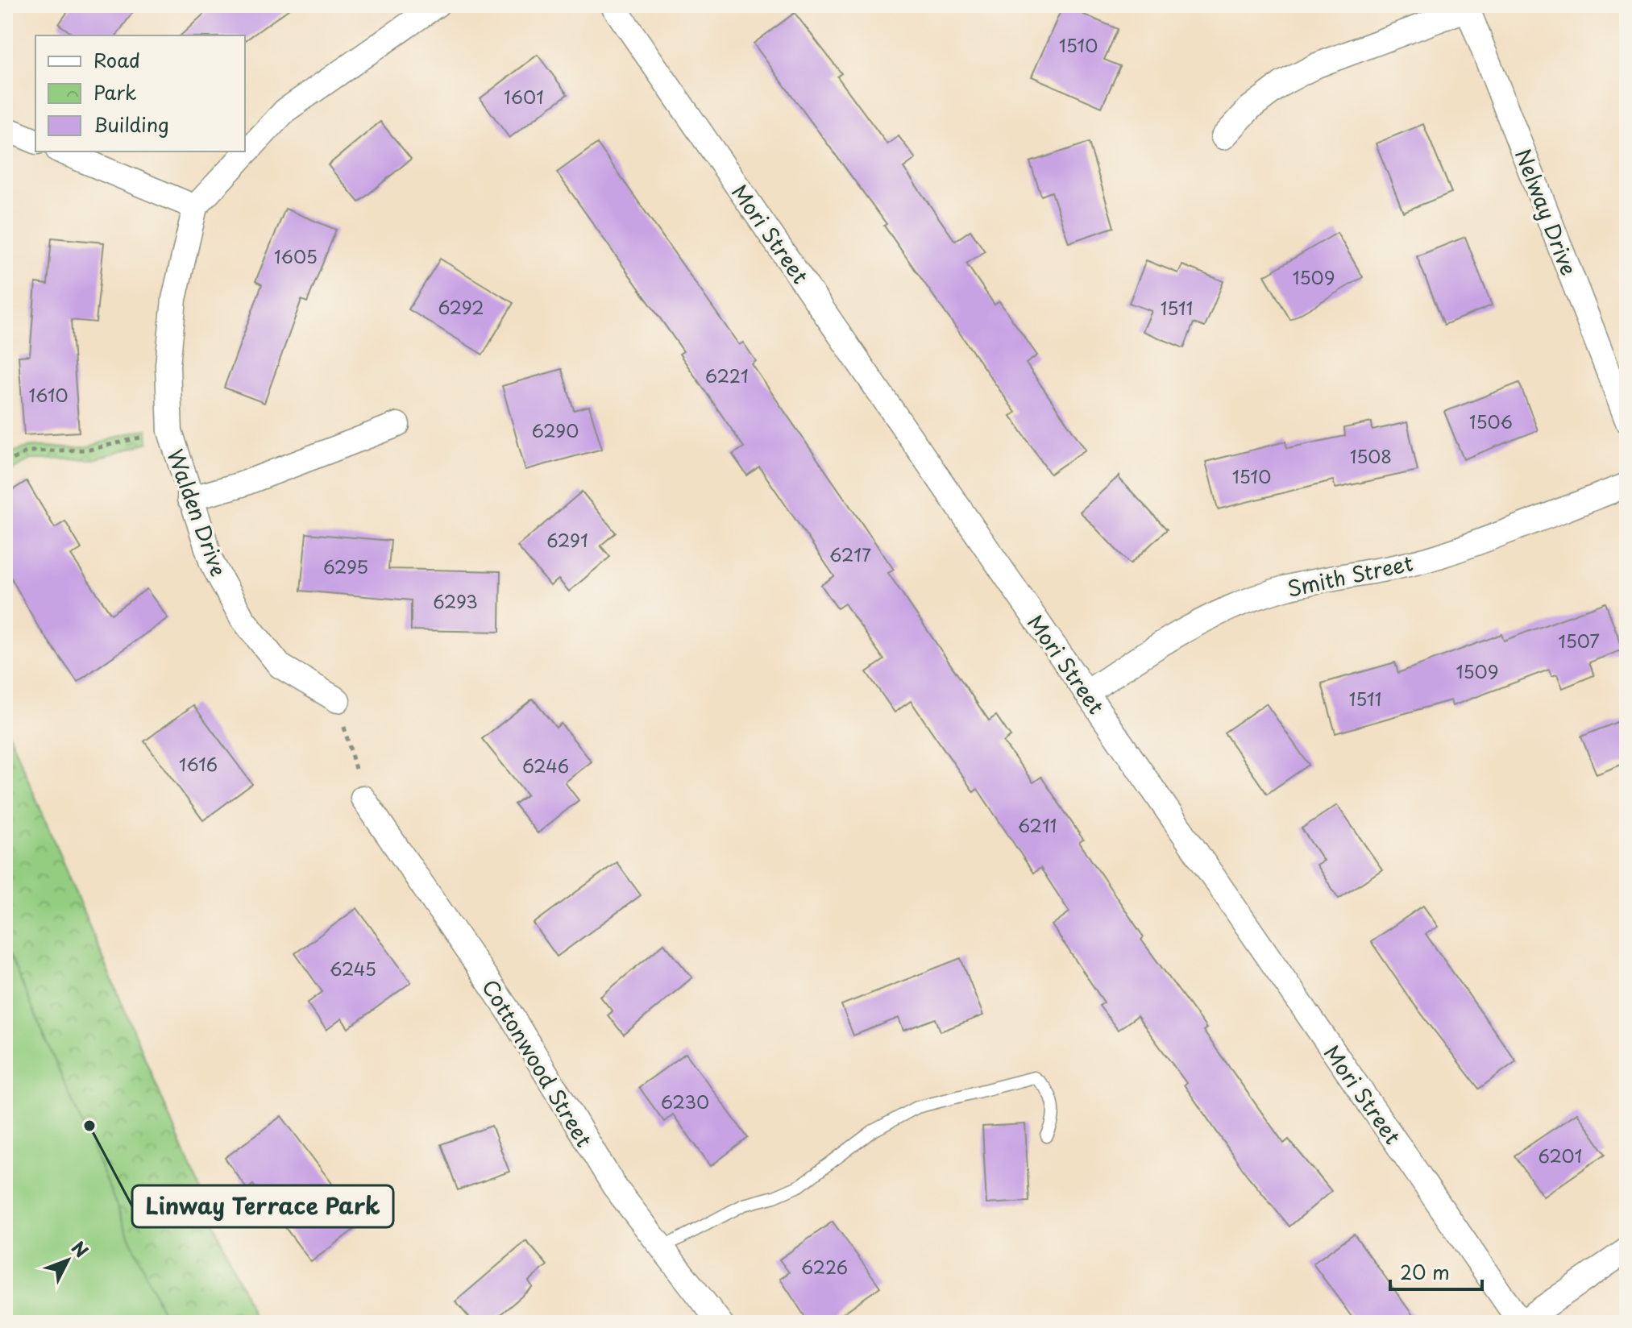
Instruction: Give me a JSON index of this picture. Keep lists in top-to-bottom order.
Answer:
{
  "streets": {
    "street": [
      "Nelway Drive",
      "Mori Street",
      "Walden Drive",
      "Smith Street",
      "Cottonwood Street"
    ]
  },
  "crossings": [
    ["Mori Street", "Smith Street"]
  ],
  "places": ["Linway Terrace Park"],
  "house_numbers": [
    "1510",
    "1601",
    "1605",
    "1509",
    "6292",
    "1511",
    "6221",
    "1610",
    "1506",
    "6290",
    "1508",
    "1510",
    "6291",
    "6217",
    "6295",
    "6293",
    "1507",
    "1509",
    "1511",
    "1616",
    "6246",
    "6211",
    "6245",
    "6230",
    "6201",
    "6226"
  ],
  "legend": ["Road", "Park", "Building"],
  "scale_bar": "20 m",
  "north": "top right"
}
